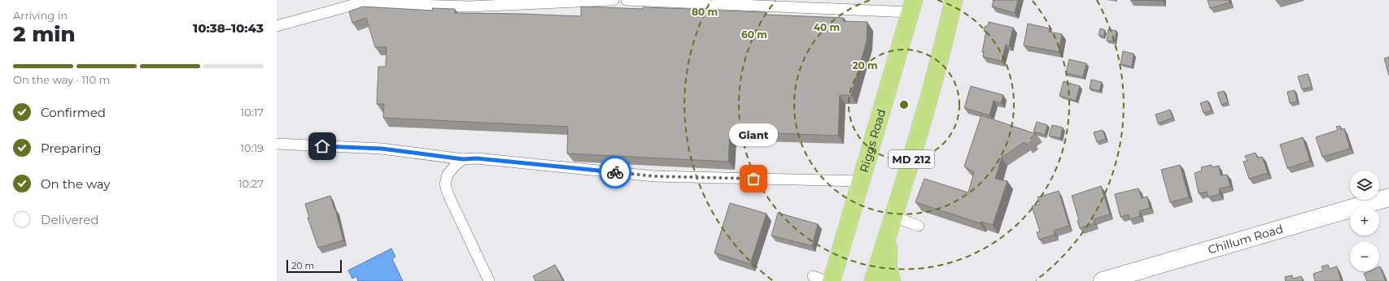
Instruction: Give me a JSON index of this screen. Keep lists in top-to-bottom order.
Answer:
{
  "streets": {
    "main road": ["Riggs Road", "MD 212"],
    "street": ["Chillum Road"]
  },
  "places": ["Giant"],
  "scale_bar": "20 m",
  "page": {
    "heading": ["2 min", "Arriving in", "10:38–10:43"],
    "bar": "On the way · 110 m",
    "list": [
      ["Confirmed", "10:17"],
      ["Preparing", "10:19"],
      ["On the way", "10:27"],
      "Delivered"
    ],
    "bubble": "Giant",
    "map_buttons": ["+", "−"],
    "scale": "20 m"
  },
  "rings": [
    "80 m",
    "40 m",
    "60 m",
    "20 m"
  ]
}
